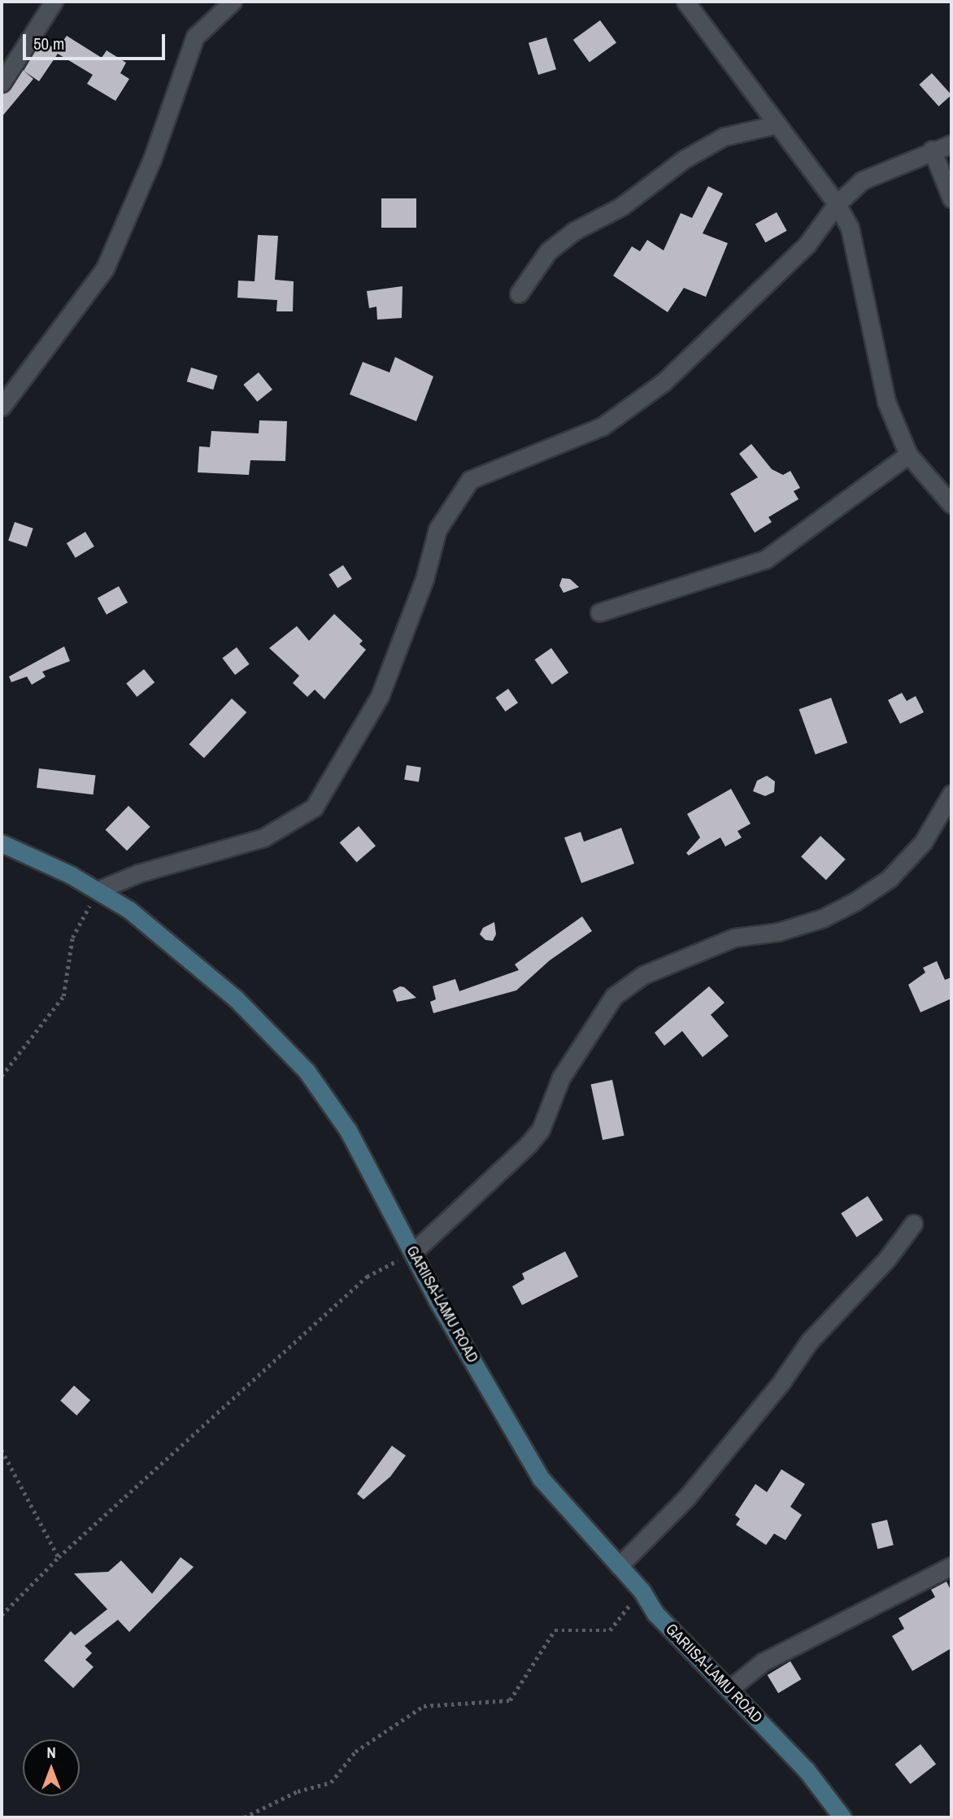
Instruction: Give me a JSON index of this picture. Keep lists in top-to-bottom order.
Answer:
{
  "streets": {
    "street": ["GARIISA-LAMU ROAD"]
  },
  "scale_bar": "50 m",
  "north": "top"
}
